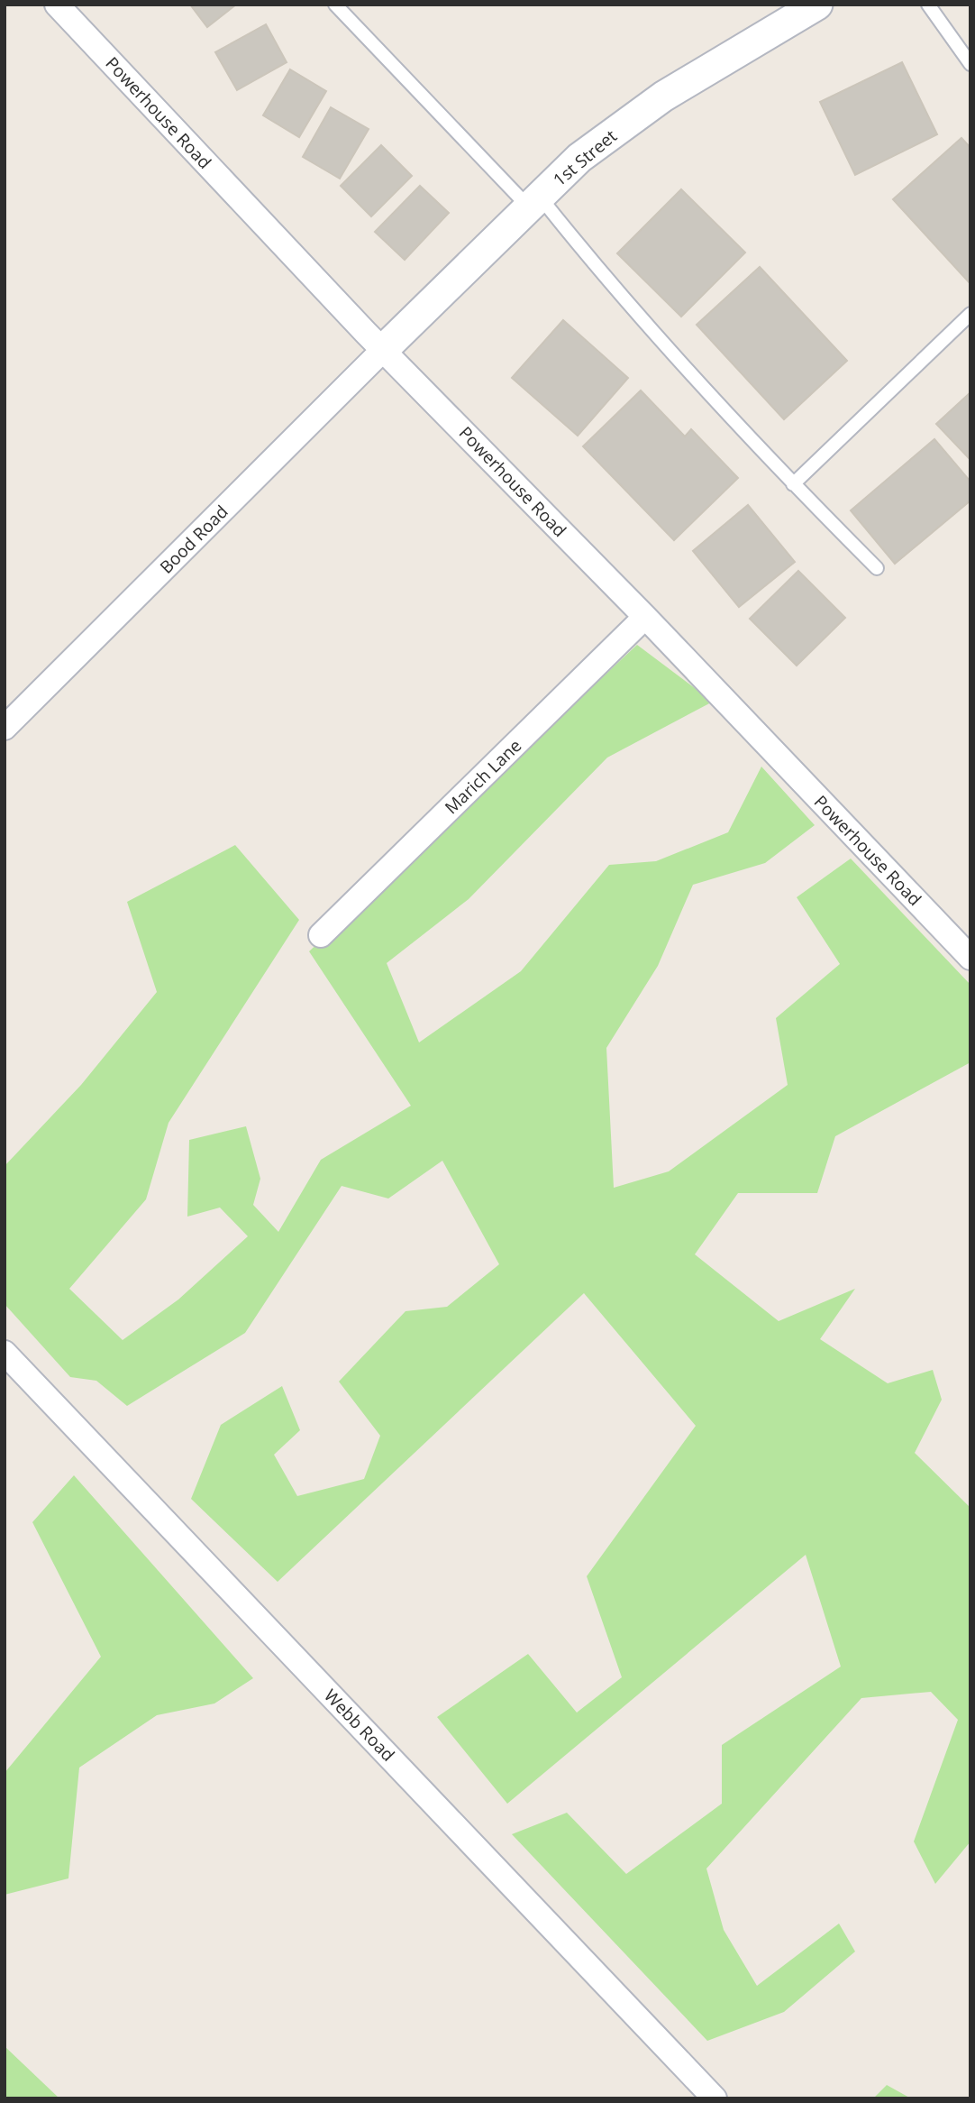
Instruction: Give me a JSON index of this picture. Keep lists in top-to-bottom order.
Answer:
{
  "streets": {
    "street": [
      "Powerhouse Road",
      "1st Street",
      "Bood Road",
      "Marich Lane",
      "Webb Road"
    ]
  },
  "crossings": [
    ["Powerhouse Road", "1st Street"],
    ["Powerhouse Road", "Bood Road"],
    ["Powerhouse Road", "Marich Lane"],
    ["1st Street", "Bood Road"]
  ]
}
